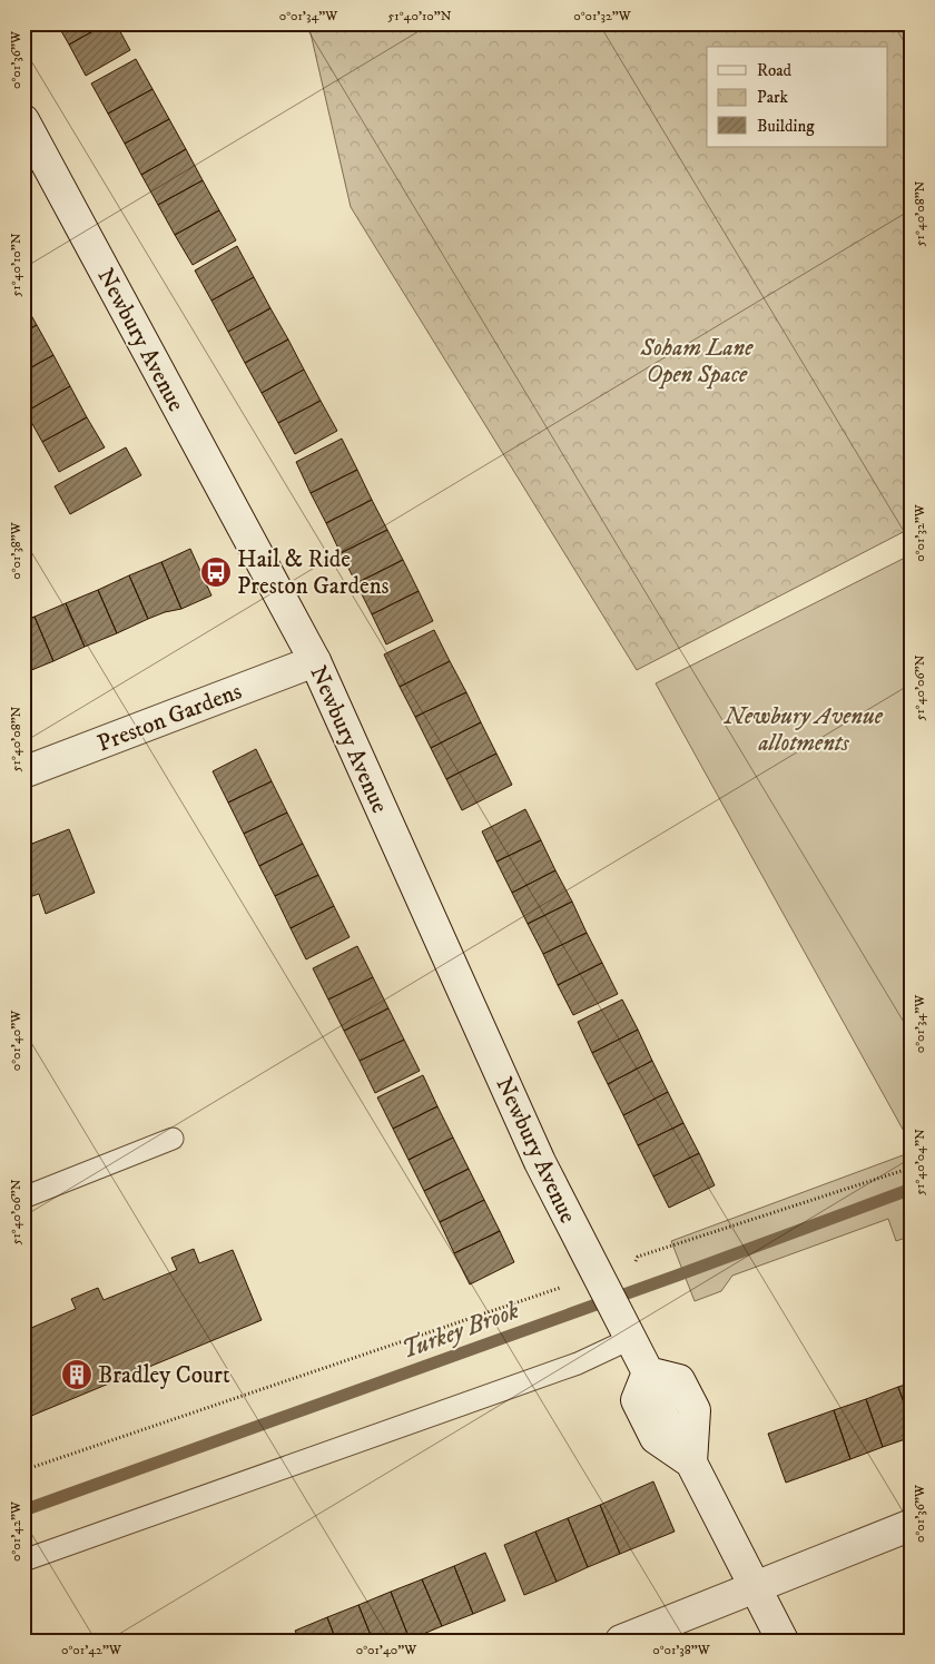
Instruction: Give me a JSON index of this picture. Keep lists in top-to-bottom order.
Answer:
{
  "streets": {
    "street": ["Newbury Avenue", "Preston Gardens"]
  },
  "crossings": [
    ["Newbury Avenue", "Preston Gardens"]
  ],
  "water": ["Turkey Brook"],
  "parks": ["Soham Lane Open Space", "Newbury Avenue allotments"],
  "places": {
    "bus stop": ["Hail & Ride Preston Gardens"],
    "building": ["Bradley Court"]
  },
  "legend": ["Road", "Park", "Building"],
  "coordinates": [
    "0°01'34\"W",
    "51°40'10\"N",
    "0°01'32\"W",
    "0°01'36\"W",
    "51°40'08\"N",
    "0°01'38\"W",
    "51°40'06\"N",
    "0°01'40\"W",
    "51°40'04\"N",
    "0°01'42\"W"
  ]
}
